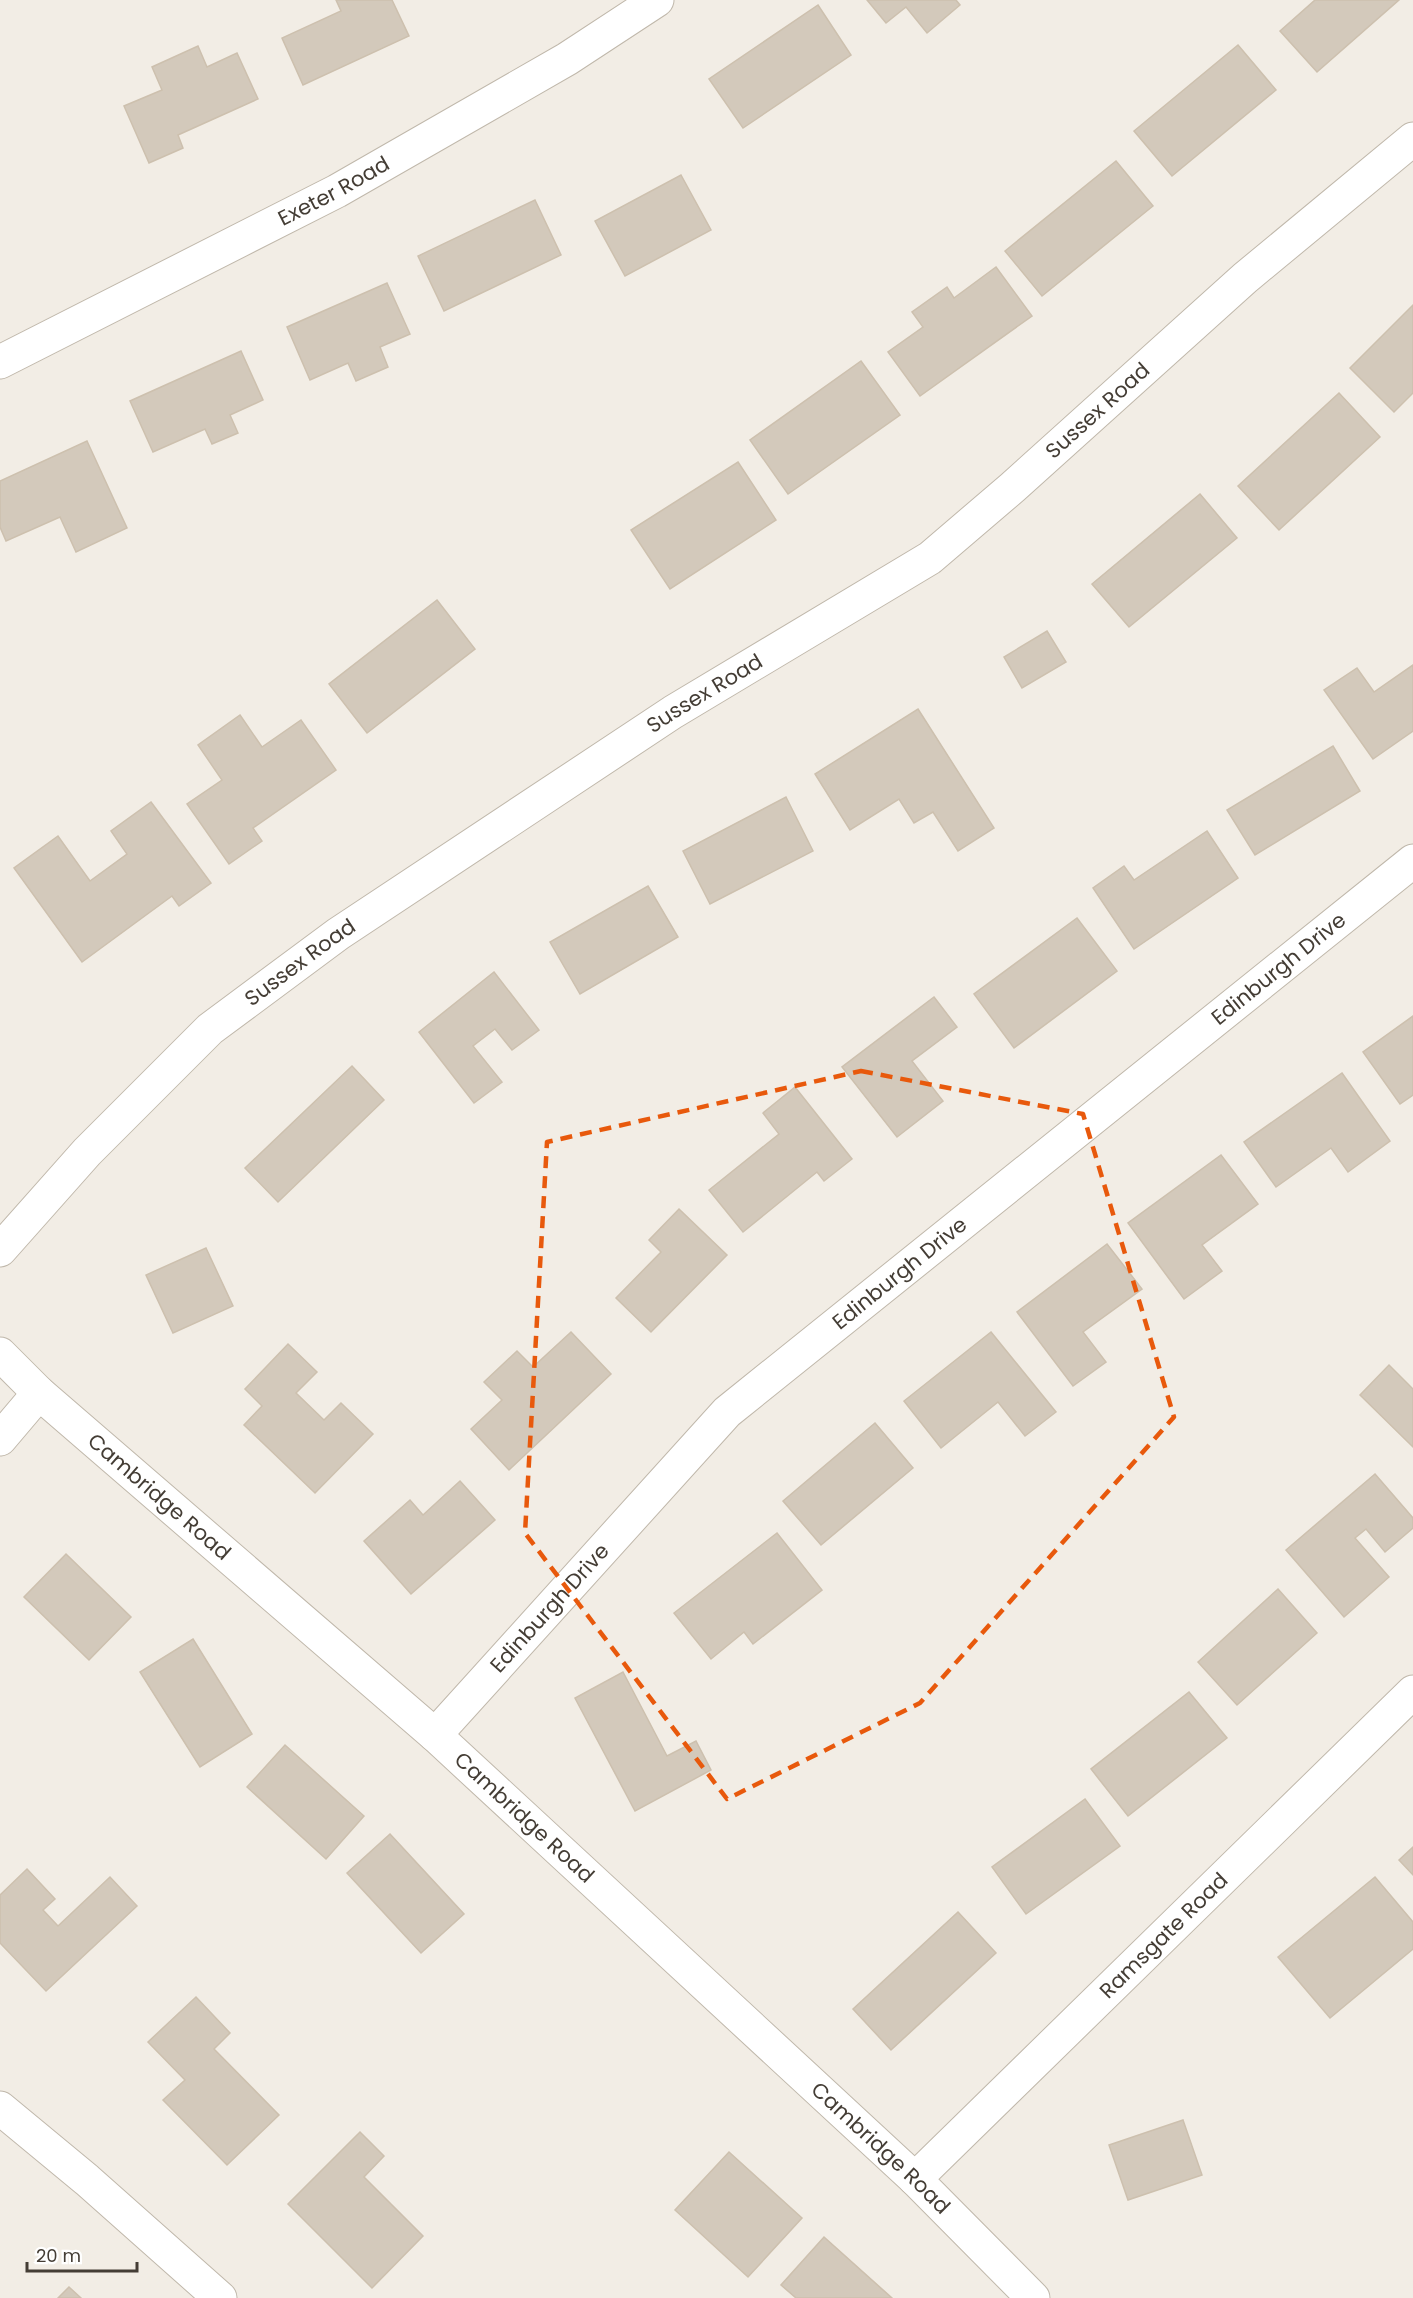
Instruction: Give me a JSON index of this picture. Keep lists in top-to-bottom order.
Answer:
{
  "streets": {
    "street": [
      "Exeter Road",
      "Sussex Road",
      "Edinburgh Drive",
      "Cambridge Road",
      "Ramsgate Road"
    ]
  },
  "crossings": [
    ["Edinburgh Drive", "Cambridge Road"],
    ["Cambridge Road", "Ramsgate Road"]
  ],
  "scale_bar": "20 m"
}
